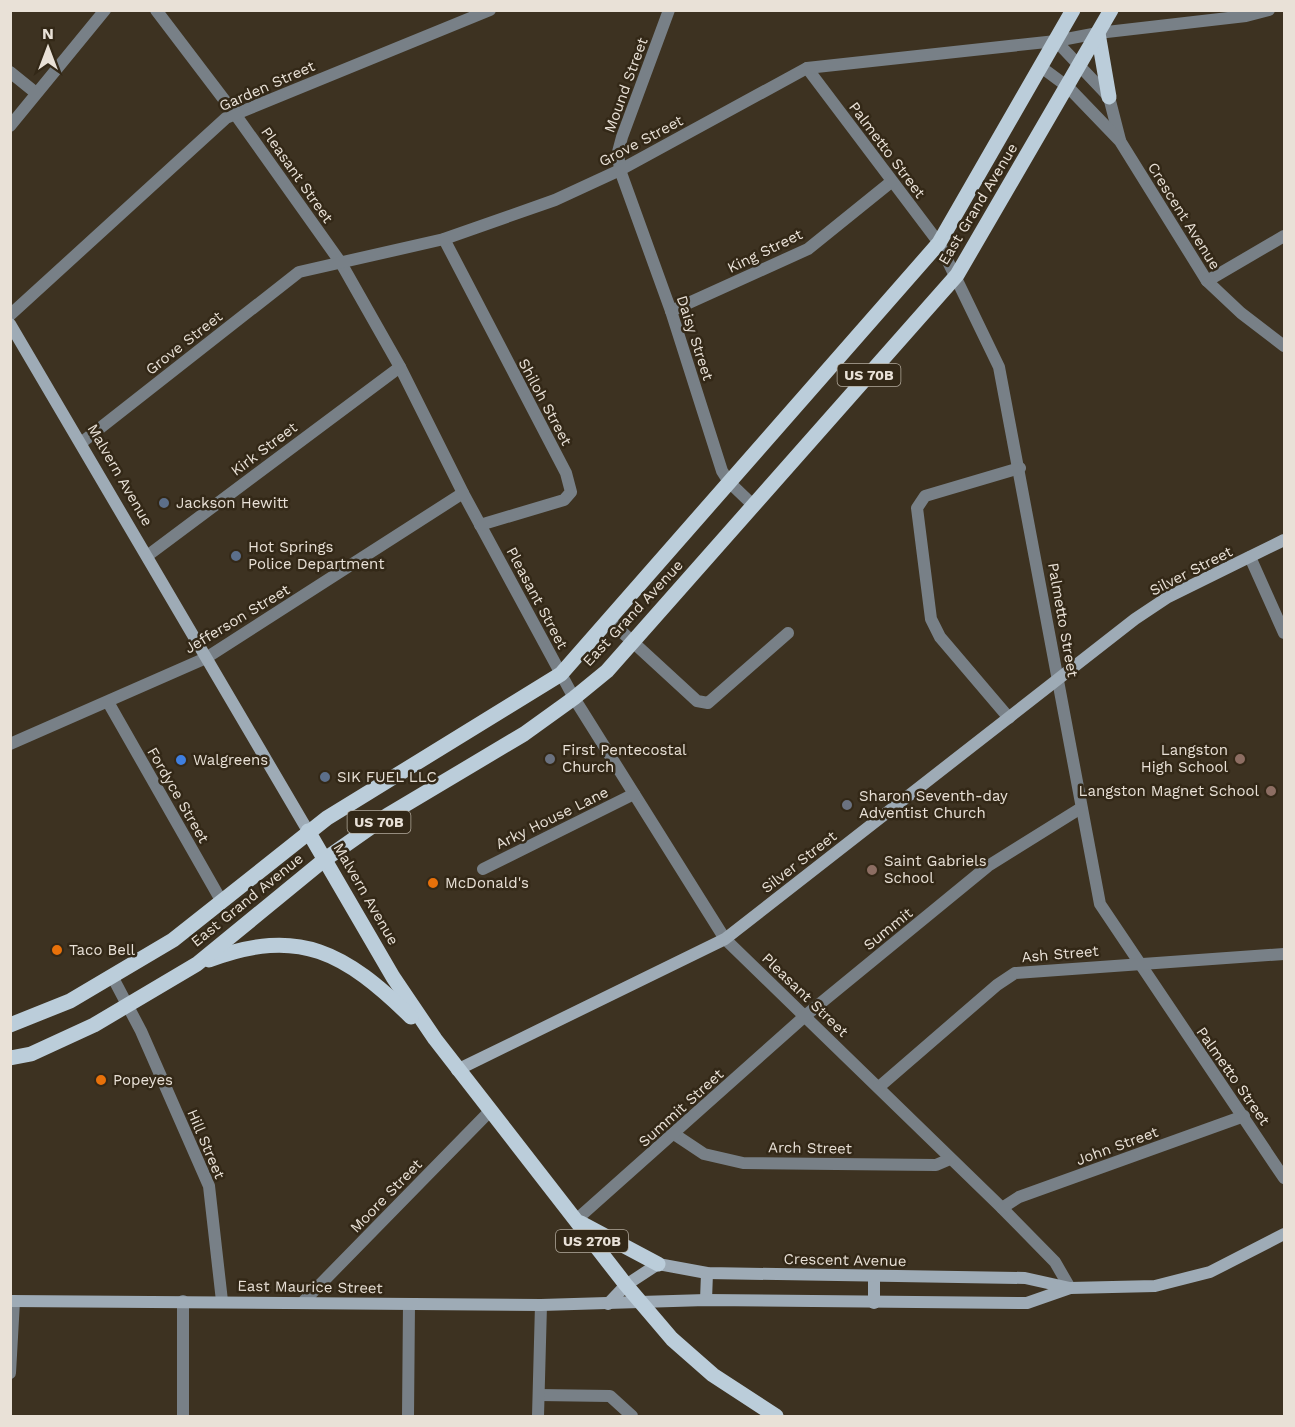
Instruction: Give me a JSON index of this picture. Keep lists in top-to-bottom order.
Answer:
{
  "streets": {
    "main road": [
      "East Grand Avenue",
      "US 70B",
      "Malvern Avenue",
      "US 270B"
    ],
    "street": [
      "Mound Street",
      "Garden Street",
      "Grove Street",
      "Palmetto Street",
      "Pleasant Street",
      "Crescent Avenue",
      "King Street",
      "Daisy Street",
      "Shiloh Street",
      "Kirk Street",
      "Silver Street",
      "Jefferson Street",
      "Fordyce Street",
      "Arky House Lane",
      "Summit",
      "Ash Street",
      "Summit Street",
      "Hill Street",
      "John Street",
      "Arch Street",
      "Moore Street",
      "East Maurice Street"
    ]
  },
  "crossings": [
    ["Mound Street", "Grove Street"],
    ["Mound Street", "Daisy Street"],
    ["Garden Street", "Pleasant Street"],
    ["Grove Street", "Palmetto Street"],
    ["Grove Street", "Pleasant Street"],
    ["Grove Street", "East Grand Avenue"],
    ["Grove Street", "Crescent Avenue"],
    ["Grove Street", "Daisy Street"],
    ["Grove Street", "Shiloh Street"],
    ["Grove Street", "Malvern Avenue"],
    ["Palmetto Street", "East Grand Avenue"],
    ["Palmetto Street", "King Street"],
    ["Palmetto Street", "Silver Street"],
    ["Palmetto Street", "Summit"],
    ["Palmetto Street", "Ash Street"],
    ["Palmetto Street", "John Street"],
    ["Pleasant Street", "East Grand Avenue"],
    ["Pleasant Street", "Crescent Avenue"],
    ["Pleasant Street", "Shiloh Street"],
    ["Pleasant Street", "Kirk Street"],
    ["Pleasant Street", "Silver Street"],
    ["Pleasant Street", "Jefferson Street"],
    ["Pleasant Street", "Arky House Lane"],
    ["Pleasant Street", "Summit"],
    ["Pleasant Street", "Ash Street"],
    ["Pleasant Street", "Summit Street"],
    ["Pleasant Street", "John Street"],
    ["Pleasant Street", "Arch Street"],
    ["East Grand Avenue", "Crescent Avenue"],
    ["East Grand Avenue", "Daisy Street"],
    ["East Grand Avenue", "Malvern Avenue"],
    ["East Grand Avenue", "Fordyce Street"],
    ["East Grand Avenue", "Hill Street"],
    ["East Grand Avenue", "US 270B"],
    ["Crescent Avenue", "Malvern Avenue"],
    ["Crescent Avenue", "East Maurice Street"],
    ["King Street", "Daisy Street"],
    ["Kirk Street", "Malvern Avenue"],
    ["Malvern Avenue", "Silver Street"],
    ["Malvern Avenue", "Jefferson Street"],
    ["Malvern Avenue", "Summit Street"],
    ["Malvern Avenue", "Moore Street"],
    ["Malvern Avenue", "US 270B"],
    ["Malvern Avenue", "East Maurice Street"],
    ["Jefferson Street", "Fordyce Street"],
    ["Summit", "Summit Street"],
    ["Summit Street", "Arch Street"],
    ["Hill Street", "East Maurice Street"],
    ["Moore Street", "East Maurice Street"]
  ],
  "places": [
    "Jackson Hewitt",
    "Hot Springs Police Department",
    "First Pentecostal Church",
    "Langston High School",
    "Walgreens",
    "SIK FUEL LLC",
    "Langston Magnet School",
    "Sharon Seventh-day Adventist Church",
    "Saint Gabriels School",
    "McDonald's",
    "Taco Bell",
    "Popeyes"
  ],
  "north": "top"
}
